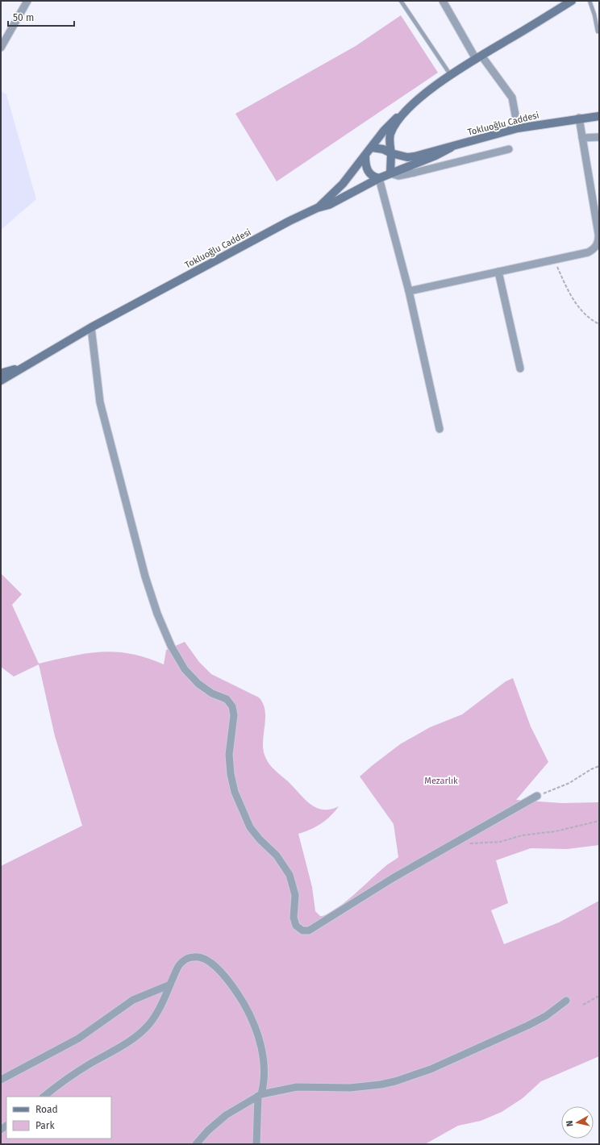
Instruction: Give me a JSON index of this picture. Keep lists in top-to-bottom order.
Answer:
{
  "streets": {
    "street": ["Tokluoğlu Caddesi"]
  },
  "parks": ["Mezarlık"],
  "legend": ["Road", "Park"],
  "scale_bar": "50 m",
  "north": "left"
}
